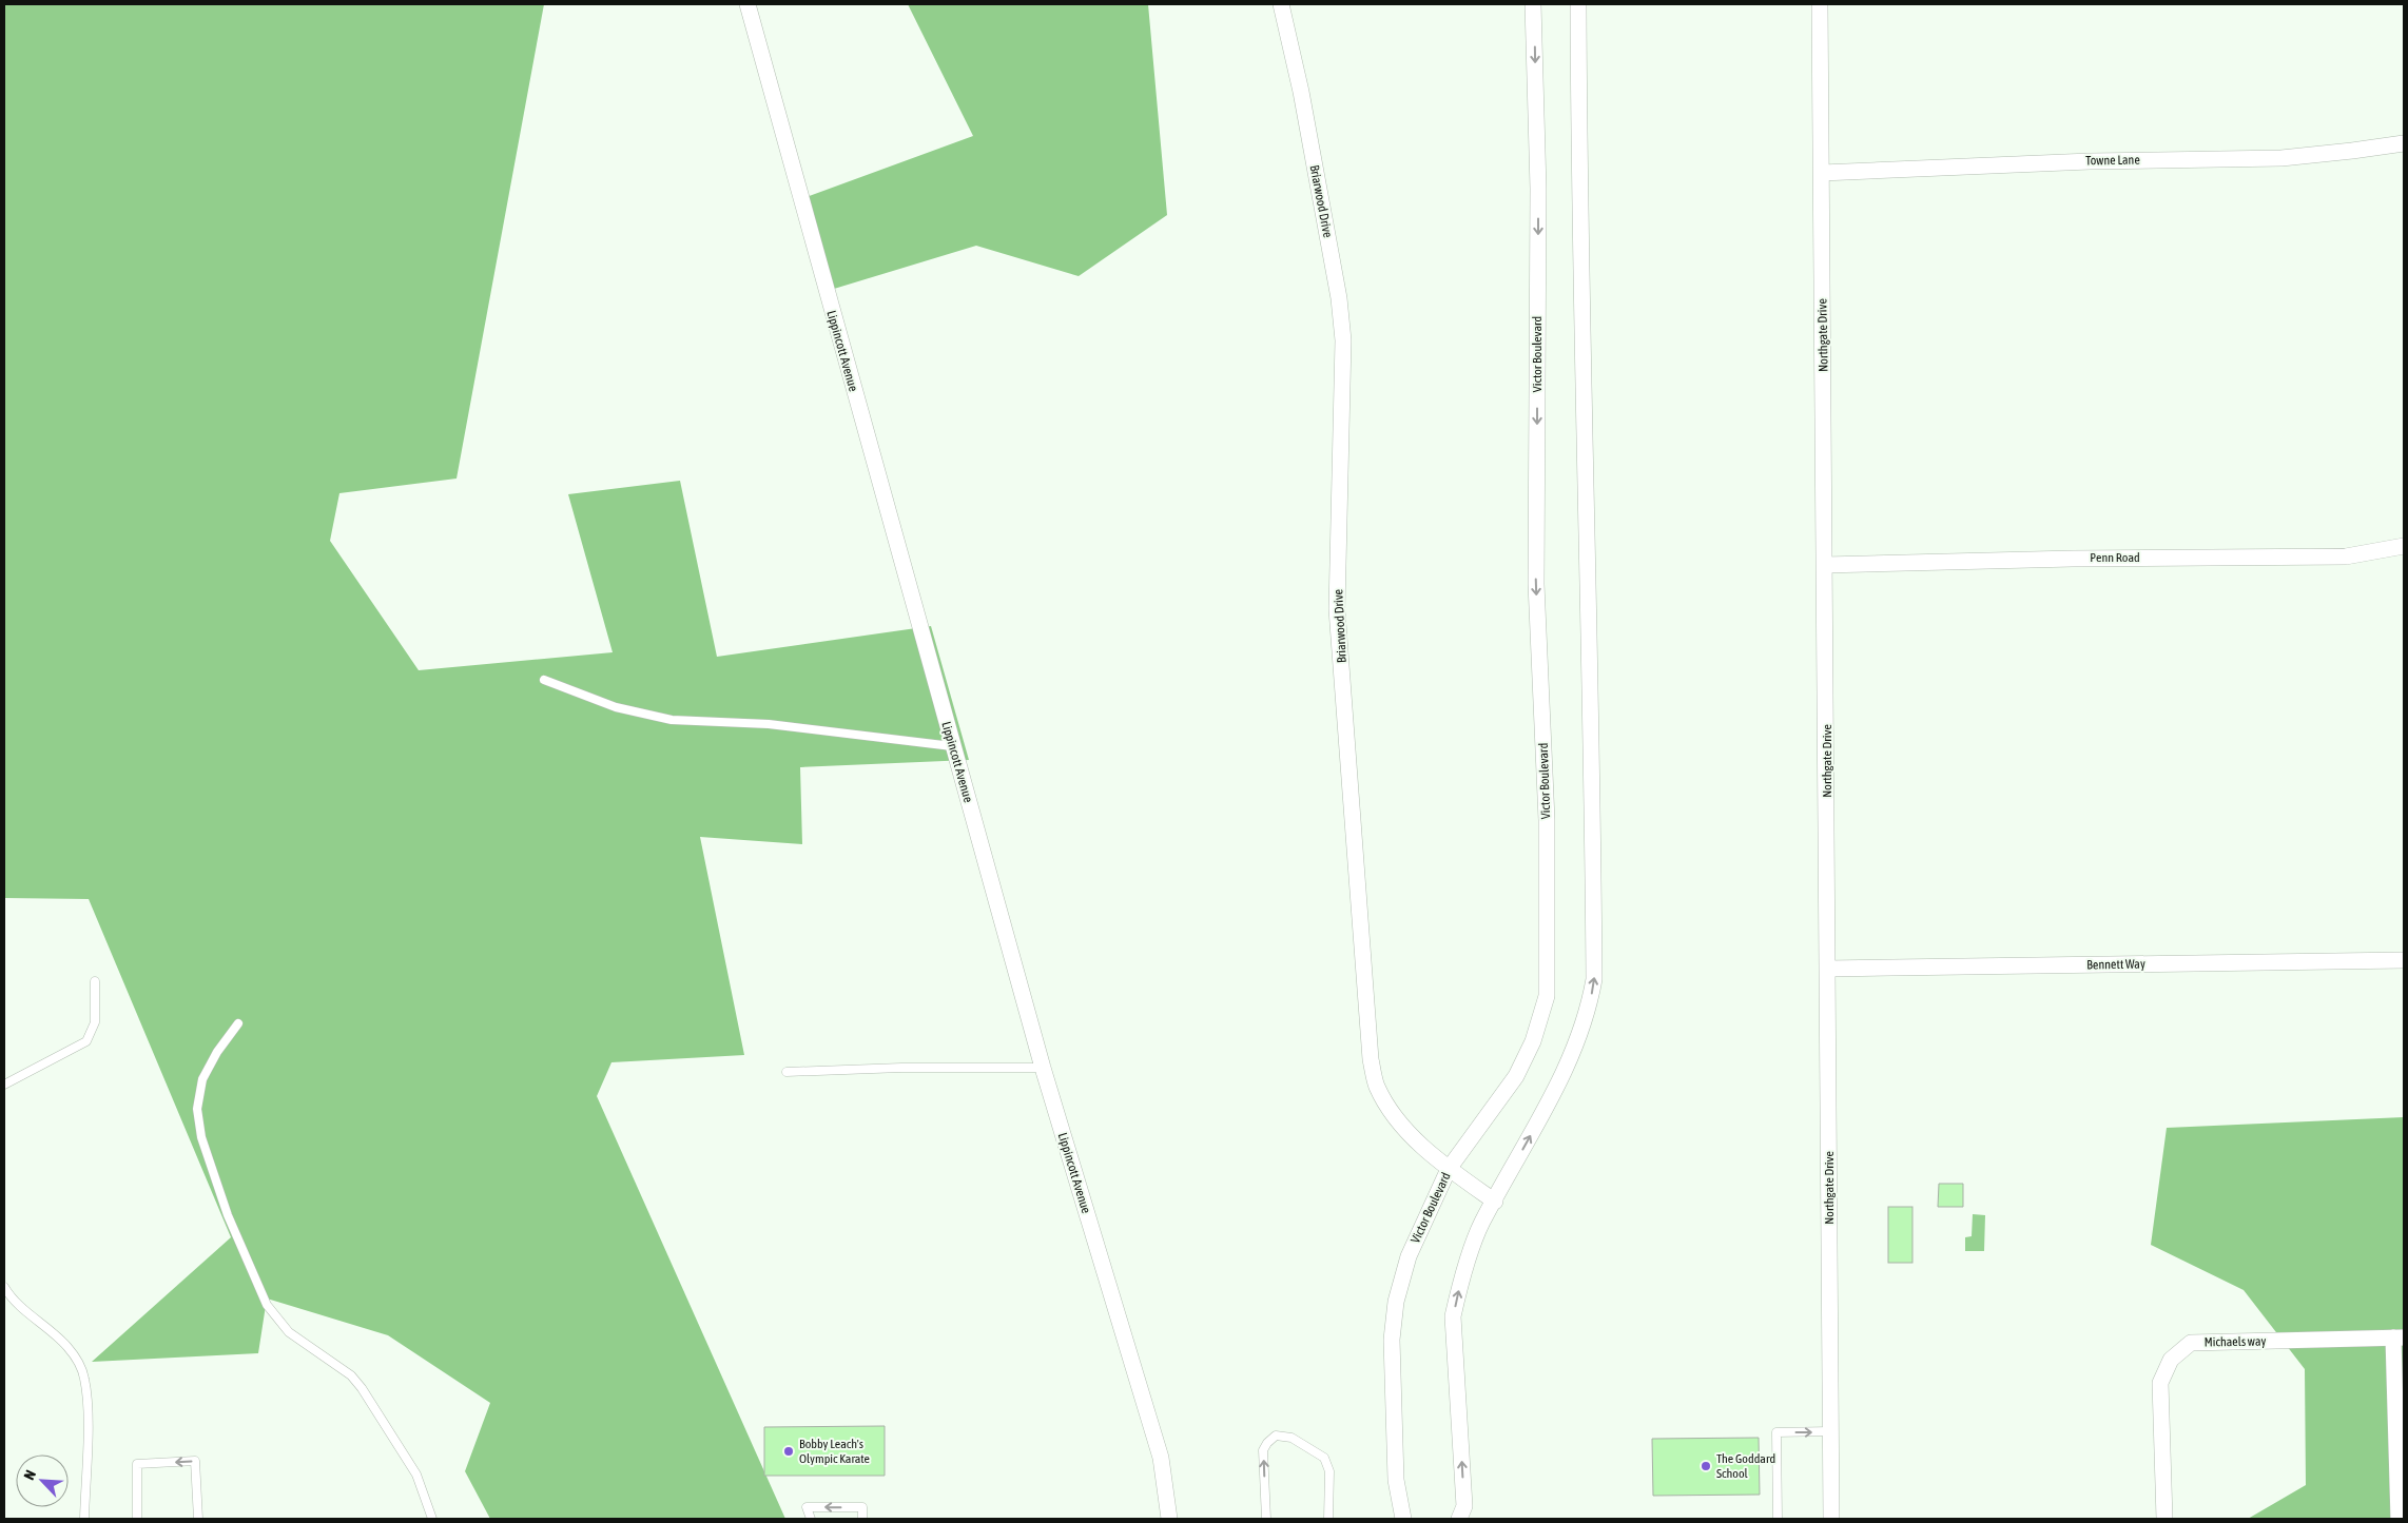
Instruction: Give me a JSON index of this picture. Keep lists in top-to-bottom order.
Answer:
{
  "streets": {
    "street": [
      "Towne Lane",
      "Briarwood Drive",
      "Northgate Drive",
      "Lippincott Avenue",
      "Victor Boulevard",
      "Penn Road",
      "Bennett Way",
      "Michaels way"
    ]
  },
  "crossings": [
    ["Towne Lane", "Northgate Drive"],
    ["Briarwood Drive", "Victor Boulevard"],
    ["Northgate Drive", "Penn Road"],
    ["Northgate Drive", "Bennett Way"]
  ],
  "places": ["Bobby Leach's Olympic Karate", "The Goddard School"],
  "north": "top left"
}
